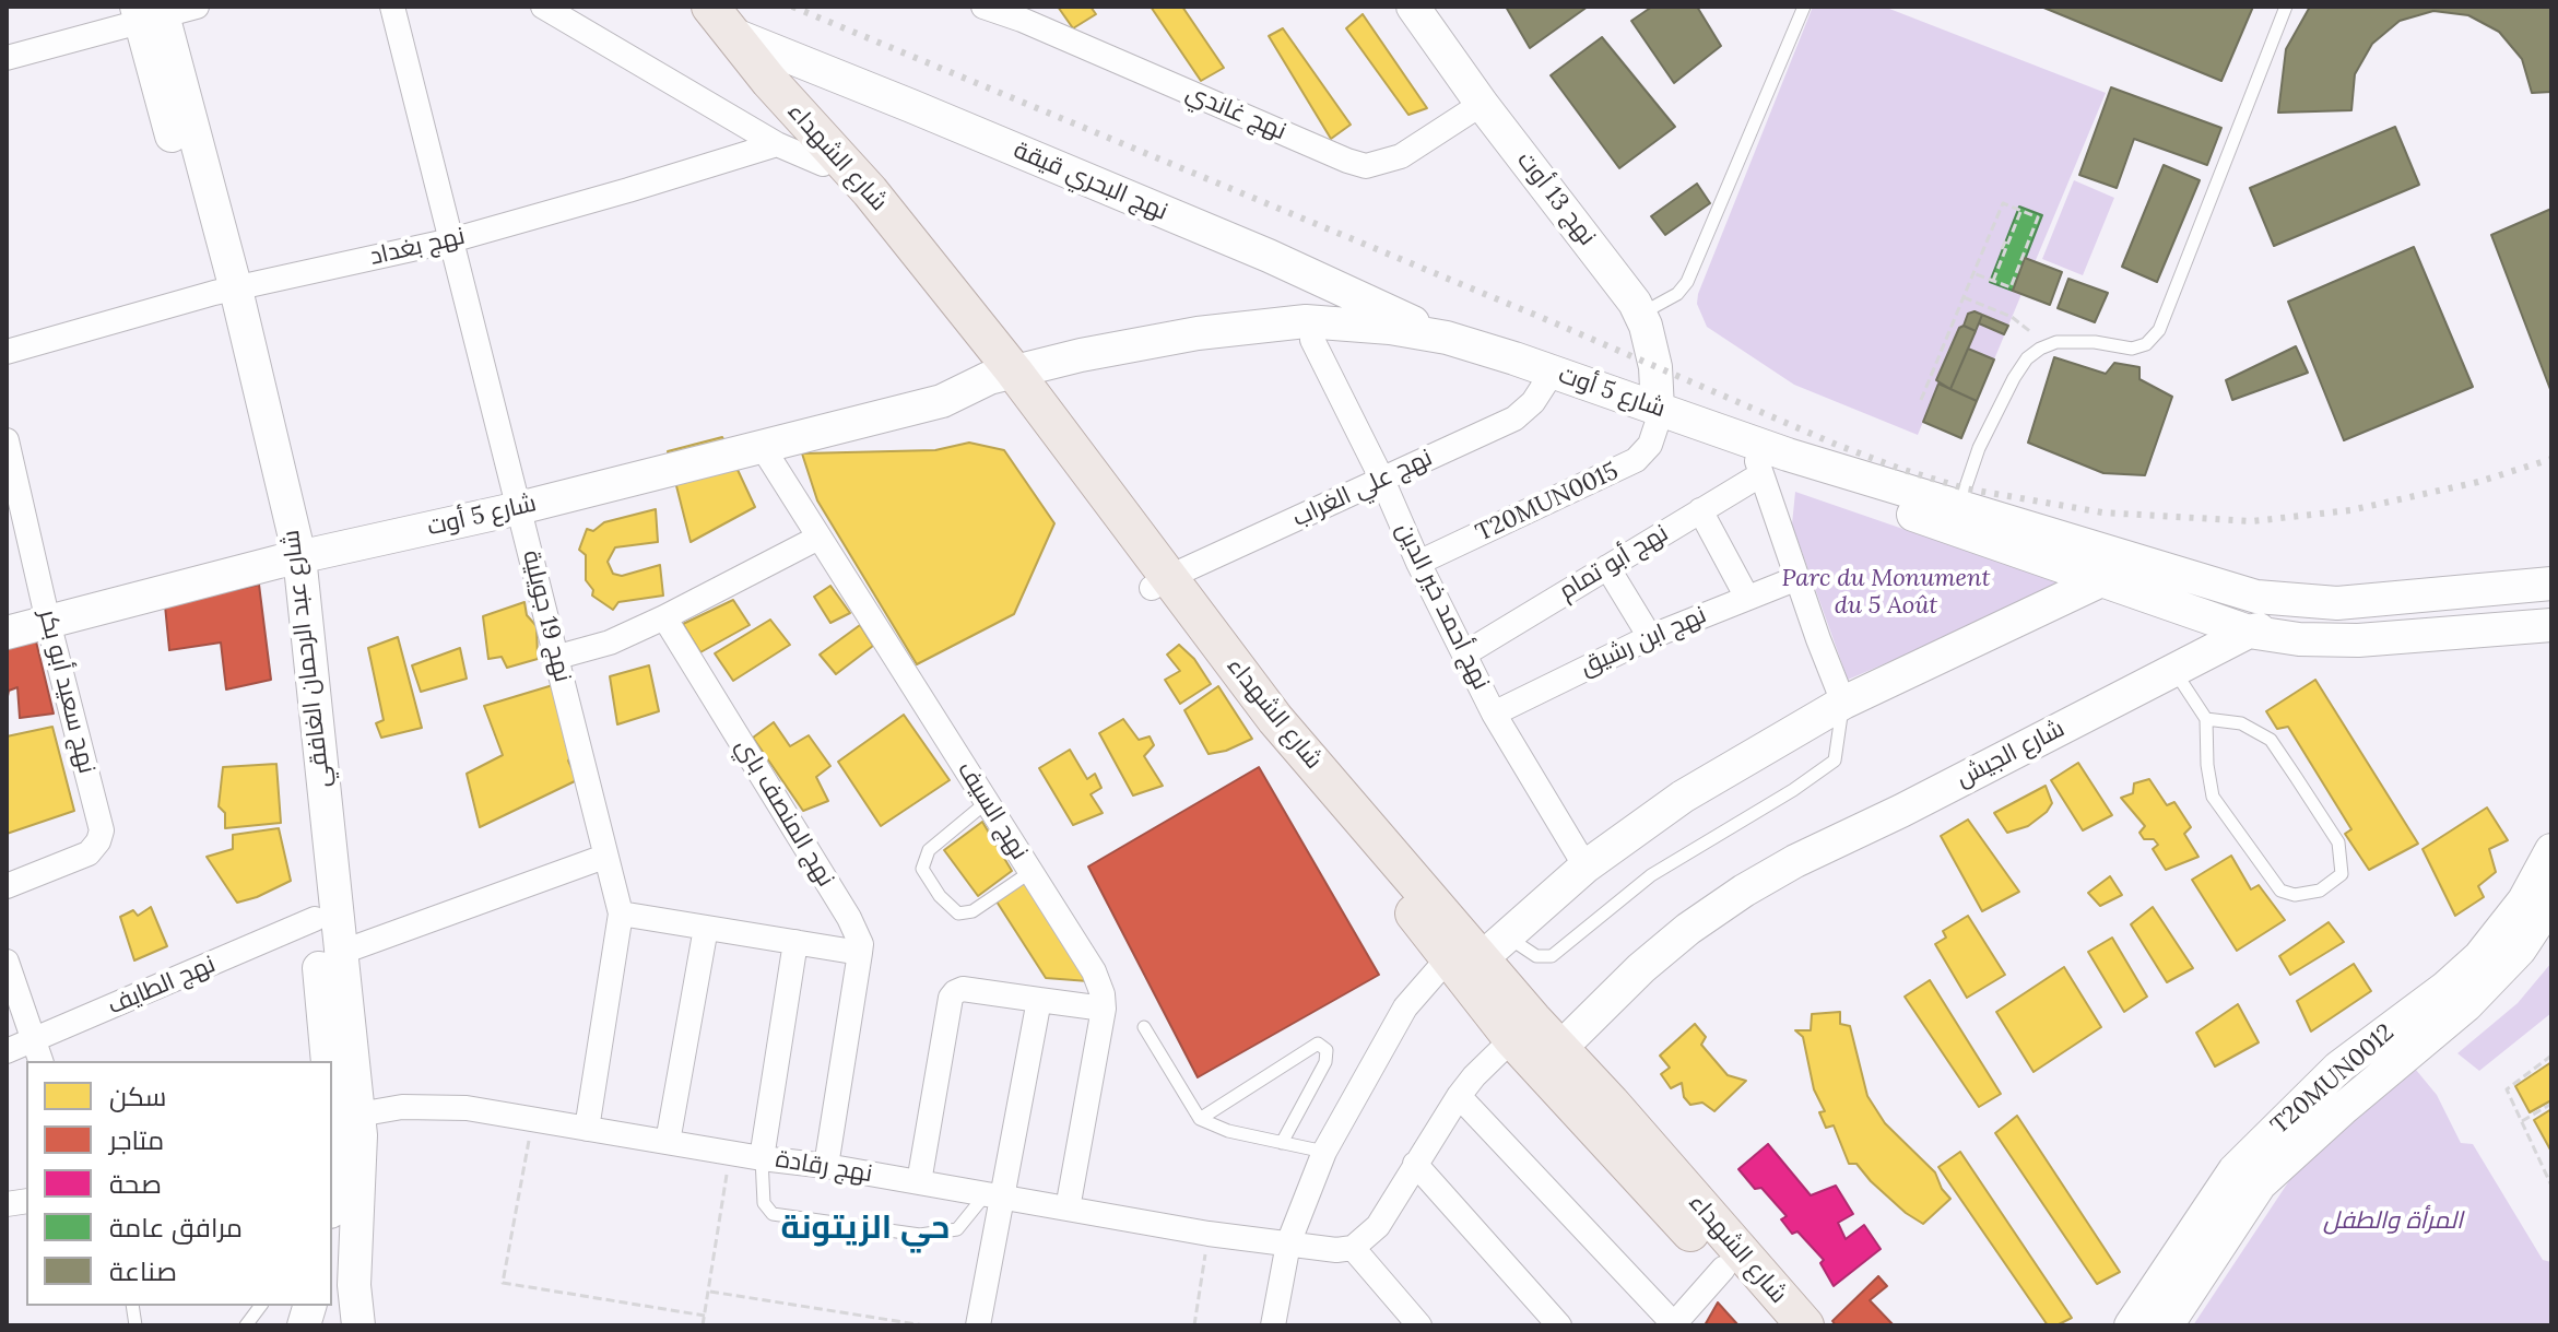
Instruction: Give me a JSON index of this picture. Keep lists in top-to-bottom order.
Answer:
{
  "streets": {
    "main road": [
      "شارع الشهداء",
      "نهج البحري قيقة",
      "نهج 13 أوت",
      "شارع 5 أوت",
      "شارع عبد الرحمان الغافقي",
      "شارع الجيش",
      "T20MUN0012"
    ],
    "street": [
      "نهج غاندي",
      "نهج بغداد",
      "نهج علي الغراب",
      "T20MUN0015",
      "نهج أبو تمام",
      "نهج أحمد خير الدين",
      "نهج 19 جويلية",
      "نهج ابن رشيق",
      "نهج سعيد أبو بكر",
      "نهج السيف",
      "نهج المنصف باي",
      "نهج الطايف",
      "نهج رقادة"
    ]
  },
  "crossings": [
    ["نهج غاندي", "نهج 13 أوت"],
    ["شارع الشهداء", "نهج البحري قيقة"],
    ["شارع الشهداء", "شارع 5 أوت"],
    ["شارع الشهداء", "نهج علي الغراب"],
    ["شارع الشهداء", "شارع الجيش"],
    ["نهج البحري قيقة", "شارع 5 أوت"],
    ["نهج 13 أوت", "شارع 5 أوت"],
    ["نهج 13 أوت", "T20MUN0015"],
    ["نهج بغداد", "نهج 19 جويلية"],
    ["نهج بغداد", "شارع عبد الرحمان الغافقي"],
    ["شارع 5 أوت", "نهج علي الغراب"],
    ["شارع 5 أوت", "T20MUN0015"],
    ["شارع 5 أوت", "نهج أبو تمام"],
    ["شارع 5 أوت", "نهج أحمد خير الدين"],
    ["شارع 5 أوت", "نهج 19 جويلية"],
    ["شارع 5 أوت", "شارع عبد الرحمان الغافقي"],
    ["شارع 5 أوت", "نهج سعيد أبو بكر"],
    ["شارع 5 أوت", "شارع الجيش"],
    ["شارع 5 أوت", "نهج السيف"],
    ["نهج علي الغراب", "نهج أحمد خير الدين"],
    ["T20MUN0015", "نهج أحمد خير الدين"],
    ["نهج أبو تمام", "نهج أحمد خير الدين"],
    ["نهج أحمد خير الدين", "نهج ابن رشيق"],
    ["نهج 19 جويلية", "نهج رقادة"],
    ["شارع عبد الرحمان الغافقي", "نهج الطايف"],
    ["شارع عبد الرحمان الغافقي", "نهج رقادة"],
    ["نهج السيف", "نهج رقادة"]
  ],
  "districts": ["حي الزيتونة"],
  "parks": ["Parc du Monument du 5 Août", "المرأة والطفل"],
  "legend": [
    "سكن",
    "متاجر",
    "صحة",
    "مرافق عامة",
    "صناعة"
  ]
}
